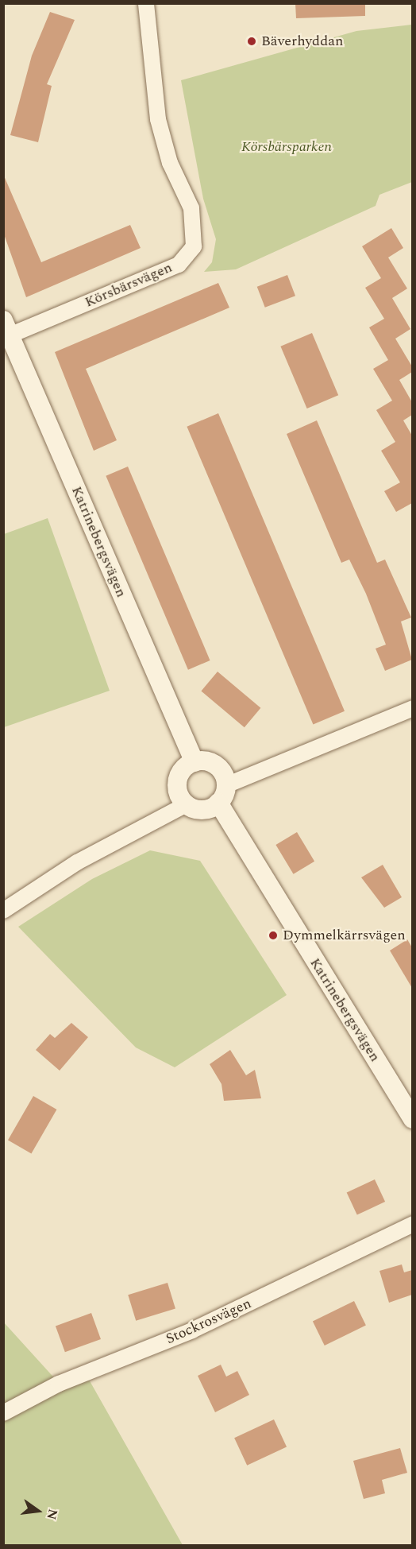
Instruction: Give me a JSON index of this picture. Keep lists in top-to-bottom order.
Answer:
{
  "streets": {
    "street": ["Körsbärsvägen", "Katrinebergsvägen", "Stockrosvägen"]
  },
  "crossings": [
    ["Körsbärsvägen", "Katrinebergsvägen"]
  ],
  "parks": ["Körsbärsparken"],
  "places": ["Bäverhyddan", "Dymmelkärrsvägen"],
  "north": "right"
}
